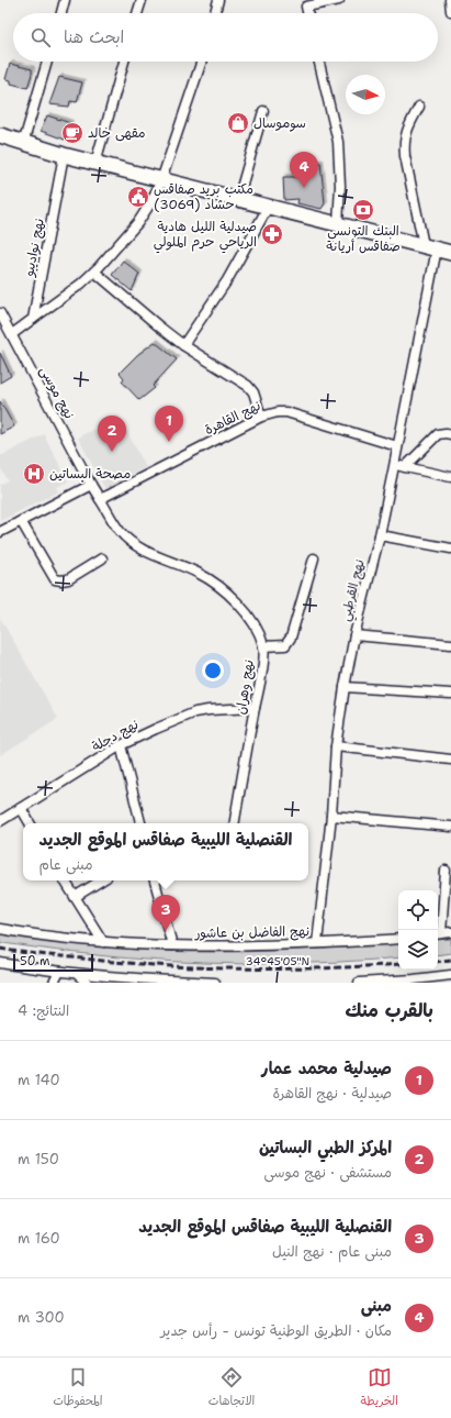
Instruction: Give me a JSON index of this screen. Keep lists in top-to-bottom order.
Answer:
{
  "streets": {
    "street": [
      "نهج نواديبو",
      "نهج موسى",
      "نهج القاهرة",
      "نهج القرطبي",
      "نهج وهران",
      "نهج دجلة",
      "نهج الفاضل بن عاشور"
    ]
  },
  "crossings": [
    ["نهج القاهرة", "نهج القرطبي"],
    ["نهج القاهرة", "نهج وهران"],
    ["نهج القرطبي", "نهج الفاضل بن عاشور"],
    ["نهج وهران", "نهج دجلة"]
  ],
  "places": {
    "shop": ["سوموسال"],
    "cafe": ["مقهى خالد"],
    "public building": ["مكتب بريد صفاقس حشاد (3069)"],
    "bank": ["البنك التونسي صفاقس أريانة"],
    "pharmacy": ["صيدلية الليل هادية الرياحي حرم الملولي"],
    "hospital": ["مصحة البساتين"]
  },
  "scale_bar": "50 m",
  "north": "right",
  "page": {
    "search": "ابحث هنا",
    "pins": [
      "4",
      "1",
      "2",
      "3"
    ],
    "popup": ["القنصلية الليبية صفاقس الموقع الجديد", "مبنى عام"],
    "scale": "50 m",
    "heading": ["بالقرب منك", "النتائج: 4"],
    "list": [
      {
        "mark": "1",
        "name": "صيدلية محمد عمار",
        "note": "صيدلية · نهج القاهرة",
        "value": "140 m"
      },
      {
        "mark": "2",
        "name": "المركز الطبي البساتين",
        "note": "مستشفى · نهج موسى",
        "value": "150 m"
      },
      {
        "mark": "3",
        "name": "القنصلية الليبية صفاقس الموقع الجديد",
        "note": "مبنى عام · نهج النيل",
        "value": "160 m"
      },
      {
        "mark": "4",
        "name": "مبنى",
        "note": "مكان · الطريق الوطنية تونس - رأس جدير",
        "value": "300 m"
      }
    ],
    "nav": ["الخريطة", "الاتجاهات", "المحفوظات"]
  },
  "coordinates": ["34°45'05\"N"]
}
